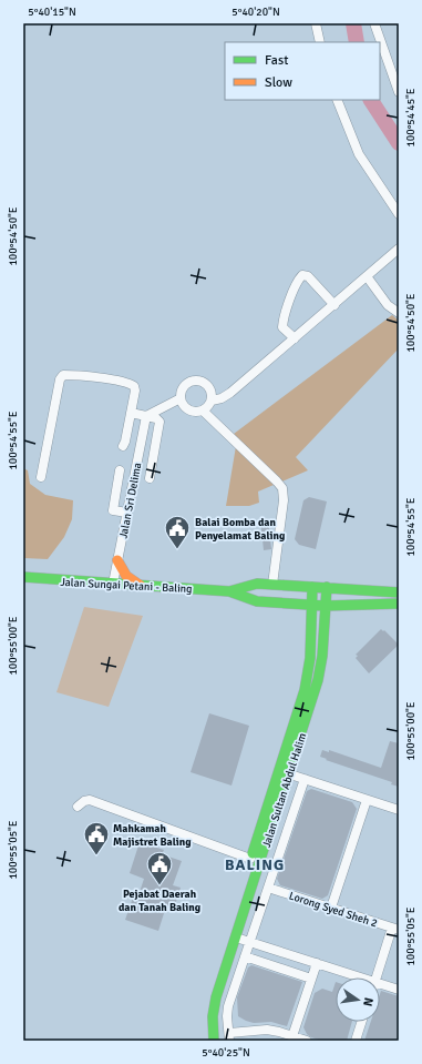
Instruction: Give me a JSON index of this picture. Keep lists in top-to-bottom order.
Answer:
{
  "streets": {
    "main road": ["Jalan Sungai Petani - Baling", "Jalan Sultan Abdul Halim"],
    "street": ["Jalan Sri Delima", "Lorong Syed Sheh 2"]
  },
  "crossings": [
    ["Jalan Sri Delima", "Jalan Sungai Petani - Baling"],
    ["Jalan Sungai Petani - Baling", "Jalan Sultan Abdul Halim"]
  ],
  "districts": ["BALING"],
  "places": {
    "public building": ["Balai Bomba dan Penyelamat Baling", "Mahkamah Majistret Baling", "Pejabat Daerah dan Tanah Baling"]
  },
  "legend": ["Fast", "Slow"],
  "north": "right",
  "coordinates": [
    "5°40'15\"N",
    "5°40'20\"N",
    "100°54'45\"E",
    "100°54'50\"E",
    "100°54'55\"E",
    "100°55'00\"E",
    "100°55'05\"E",
    "5°40'25\"N"
  ]
}
